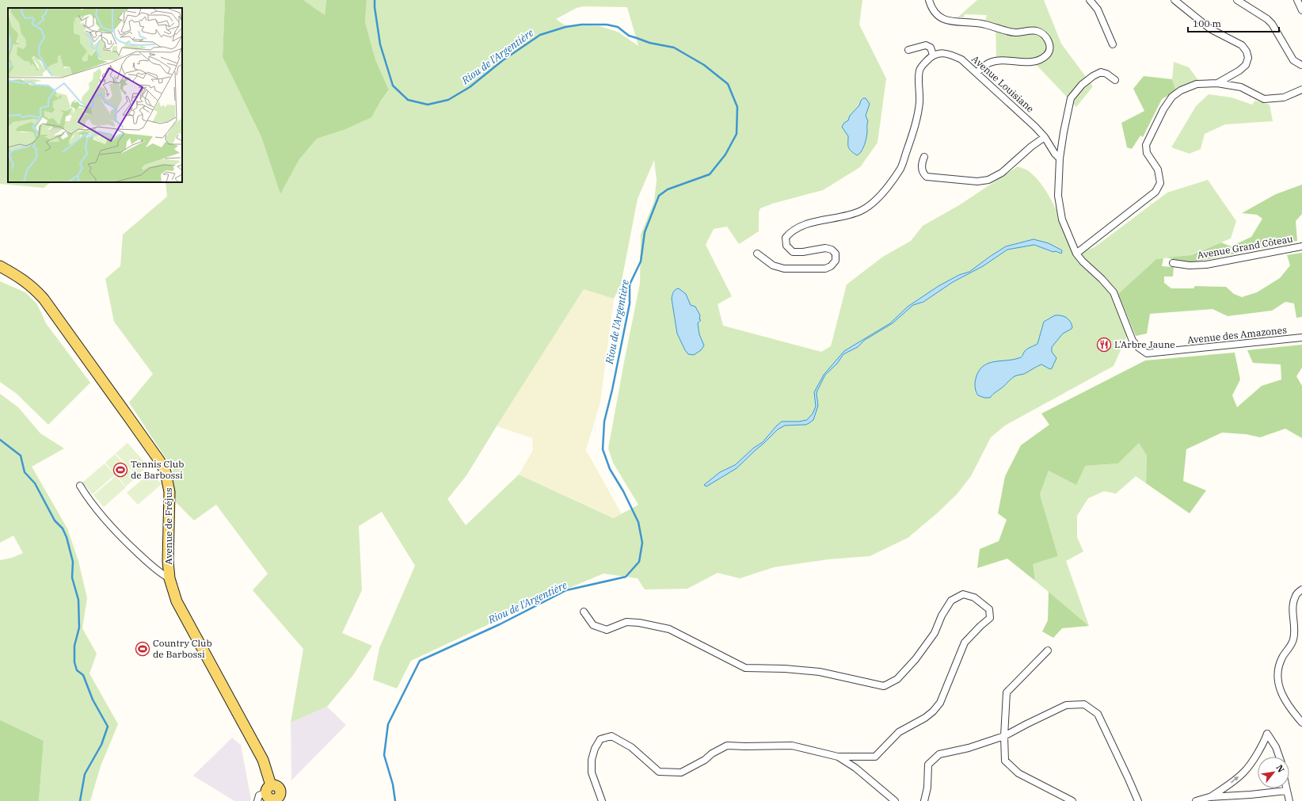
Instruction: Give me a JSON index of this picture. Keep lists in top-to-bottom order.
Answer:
{
  "streets": {
    "main road": ["Avenue de Fréjus"],
    "street": ["Avenue Louisiane", "Avenue Grand Côteau", "Avenue des Amazones"]
  },
  "crossings": [
    ["Avenue Louisiane", "Avenue des Amazones"]
  ],
  "water": ["Riou de l'Argentière"],
  "places": {
    "restaurant": ["L'Arbre Jaune"],
    "sports": ["Tennis Club de Barbossi", "Country Club de Barbossi"]
  },
  "scale_bar": "100 m",
  "north": "top right"
}
